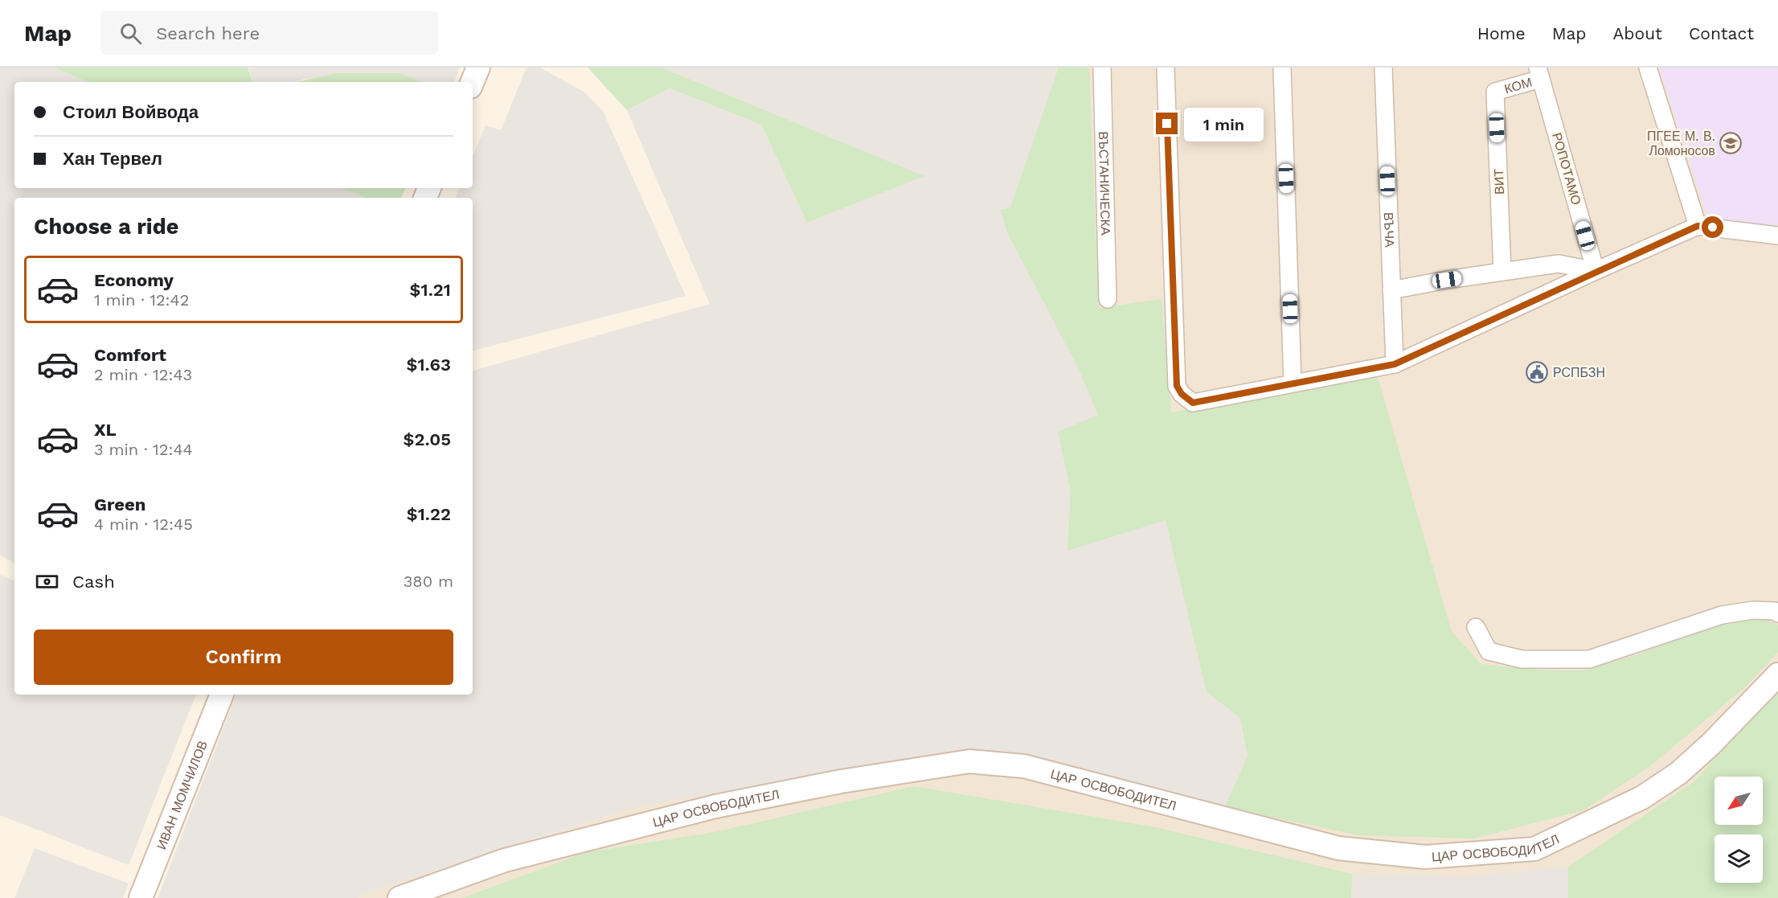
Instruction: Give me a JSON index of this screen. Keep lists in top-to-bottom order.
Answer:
{
  "streets": {
    "main road": ["ЦАР ОСВОБОДИТЕЛ", "ИВАН МОМЧИЛОВ"],
    "street": [
      "КОМ",
      "РОПОТАМО",
      "ВИТ",
      "ВЪСТАНИЧЕСКА",
      "ВЪЧА"
    ]
  },
  "crossings": [
    ["КОМ", "РОПОТАМО"],
    ["КОМ", "ВИТ"]
  ],
  "places": {
    "school or university": ["ПГЕЕ М. В. Ломоносов"],
    "public building": ["РСПБЗН"]
  },
  "north": "bottom left",
  "page": {
    "header": "Map",
    "search": "Search here",
    "nav": [
      "Home",
      "Map",
      "About",
      "Contact"
    ],
    "banner": ["Стоил Войвода", "Хан Тервел"],
    "bubble": "1 min",
    "heading": "Choose a ride",
    "list": [
      {
        "name": "Economy",
        "note": "1 min · 12:42",
        "value": "$1.21"
      },
      {
        "name": "Comfort",
        "note": "2 min · 12:43",
        "value": "$1.63"
      },
      {
        "name": "XL",
        "note": "3 min · 12:44",
        "value": "$2.05"
      },
      {
        "name": "Green",
        "note": "4 min · 12:45",
        "value": "$1.22"
      }
    ],
    "pay": ["Cash", "380 m"],
    "buttons": "Confirm"
  }
}
